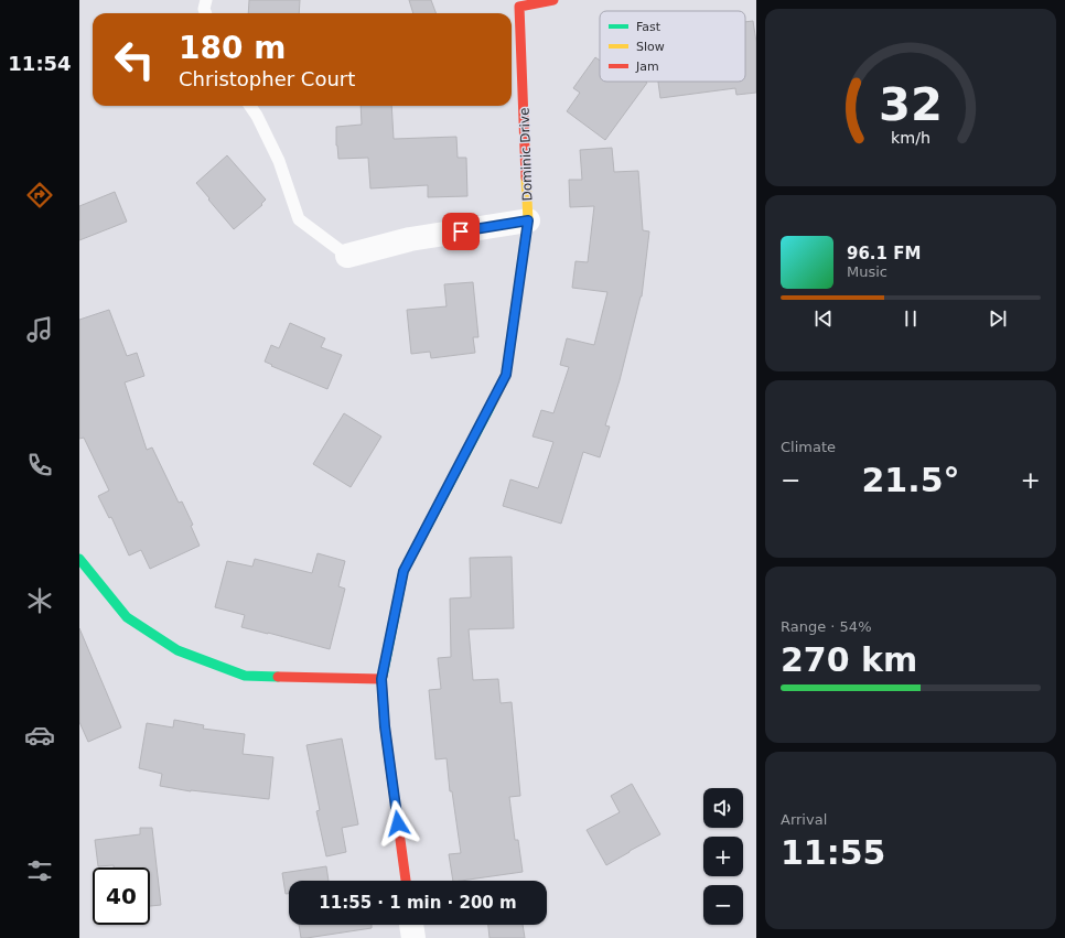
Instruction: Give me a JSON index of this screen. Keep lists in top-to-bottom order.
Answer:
{
  "streets": {
    "street": ["Dominic Drive"]
  },
  "legend": ["Fast", "Slow", "Jam"],
  "page": {
    "tabs": "11:54",
    "turn": ["180 m", "Christopher Court"],
    "song": ["96.1 FM", "Music"],
    "tile": [
      "Climate",
      ["Range · 54%", "270 km"],
      ["Arrival", "11:55"]
    ],
    "heat": ["−", "21.5°", "+"],
    "map_buttons": ["+", "−"],
    "limit": "40",
    "trip": "11:55 · 1 min · 200 m",
    "gauge": ["32", "km/h"]
  }
}
